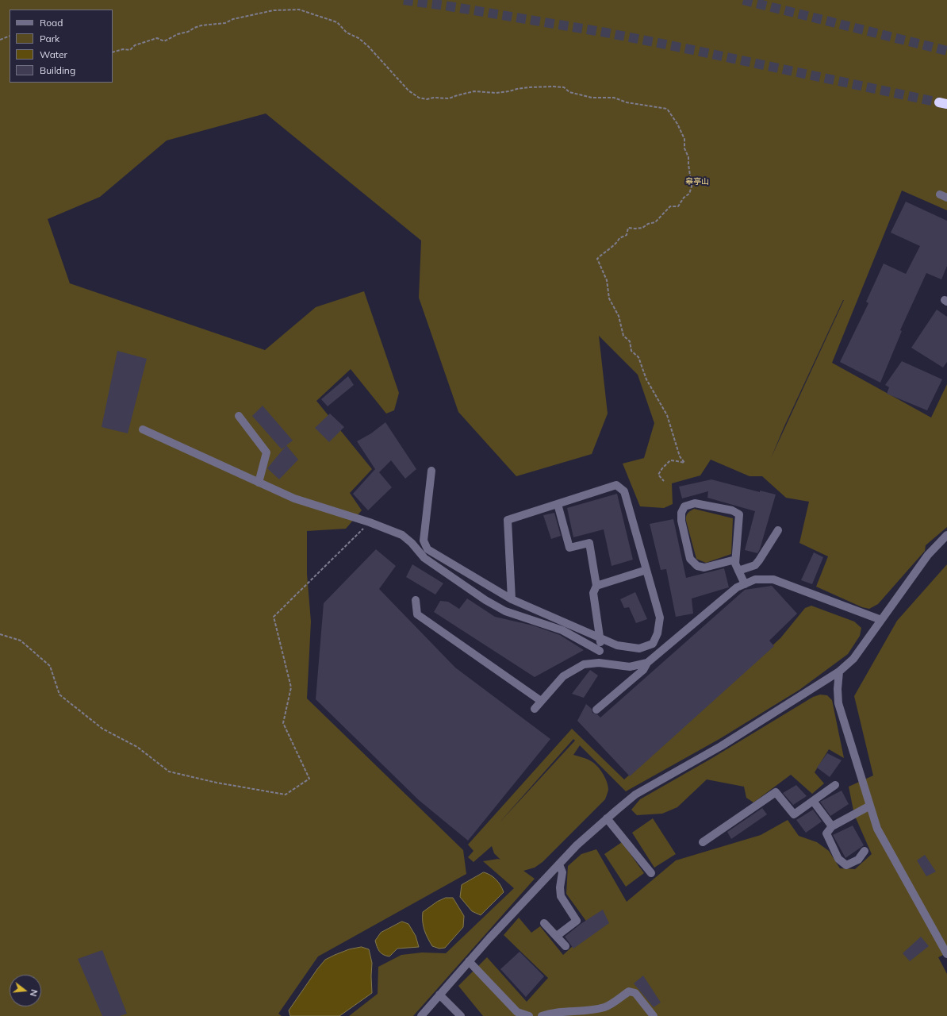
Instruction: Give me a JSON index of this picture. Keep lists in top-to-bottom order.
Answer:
{
  "parks": ["皋亭山"],
  "legend": [
    "Road",
    "Park",
    "Water",
    "Building"
  ],
  "north": "right"
}
